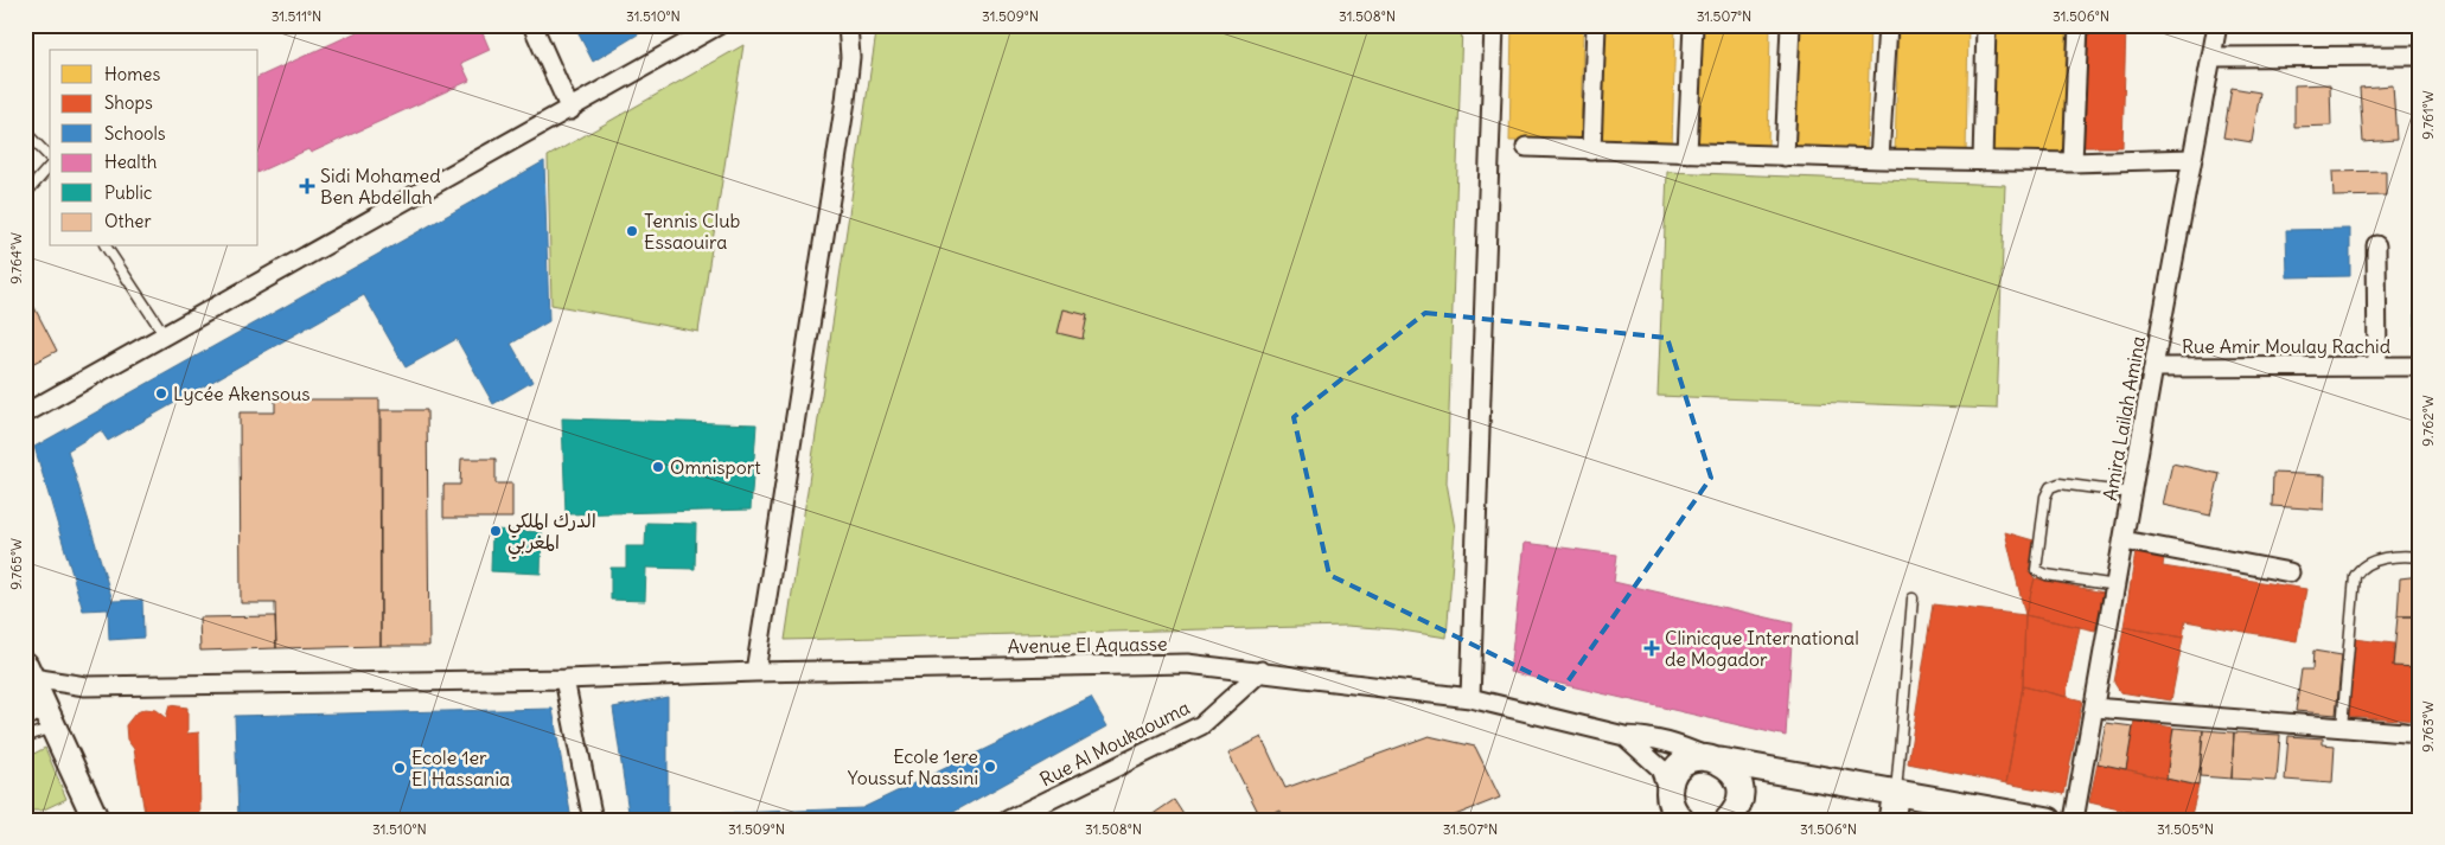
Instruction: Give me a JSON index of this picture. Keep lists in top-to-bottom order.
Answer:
{
  "streets": {
    "street": [
      "Rue Amir Moulay Rachid",
      "Amira Lailah Amina",
      "Avenue El Aquasse",
      "Rue Al Moukaouma"
    ]
  },
  "crossings": [
    ["Rue Amir Moulay Rachid", "Amira Lailah Amina"],
    ["Avenue El Aquasse", "Rue Al Moukaouma"]
  ],
  "places": {
    "health": ["Sidi Mohamed Ben Abdellah", "Clinicque International de Mogador"],
    "other": [
      "Tennis Club Essaouira",
      "Lycée Akensous",
      "Omnisport",
      "الدرك الملكي المغربي",
      "Ecole 1ere Youssuf Nassini",
      "Ecole 1er El Hassania"
    ]
  },
  "legend": [
    "Homes",
    "Shops",
    "Schools",
    "Health",
    "Public",
    "Other"
  ],
  "coordinates": [
    "31.511°N",
    "31.510°N",
    "31.509°N",
    "31.508°N",
    "31.507°N",
    "31.506°N",
    "9.761°W",
    "9.764°W",
    "9.762°W",
    "9.765°W",
    "9.763°W",
    "31.505°N"
  ]
}
